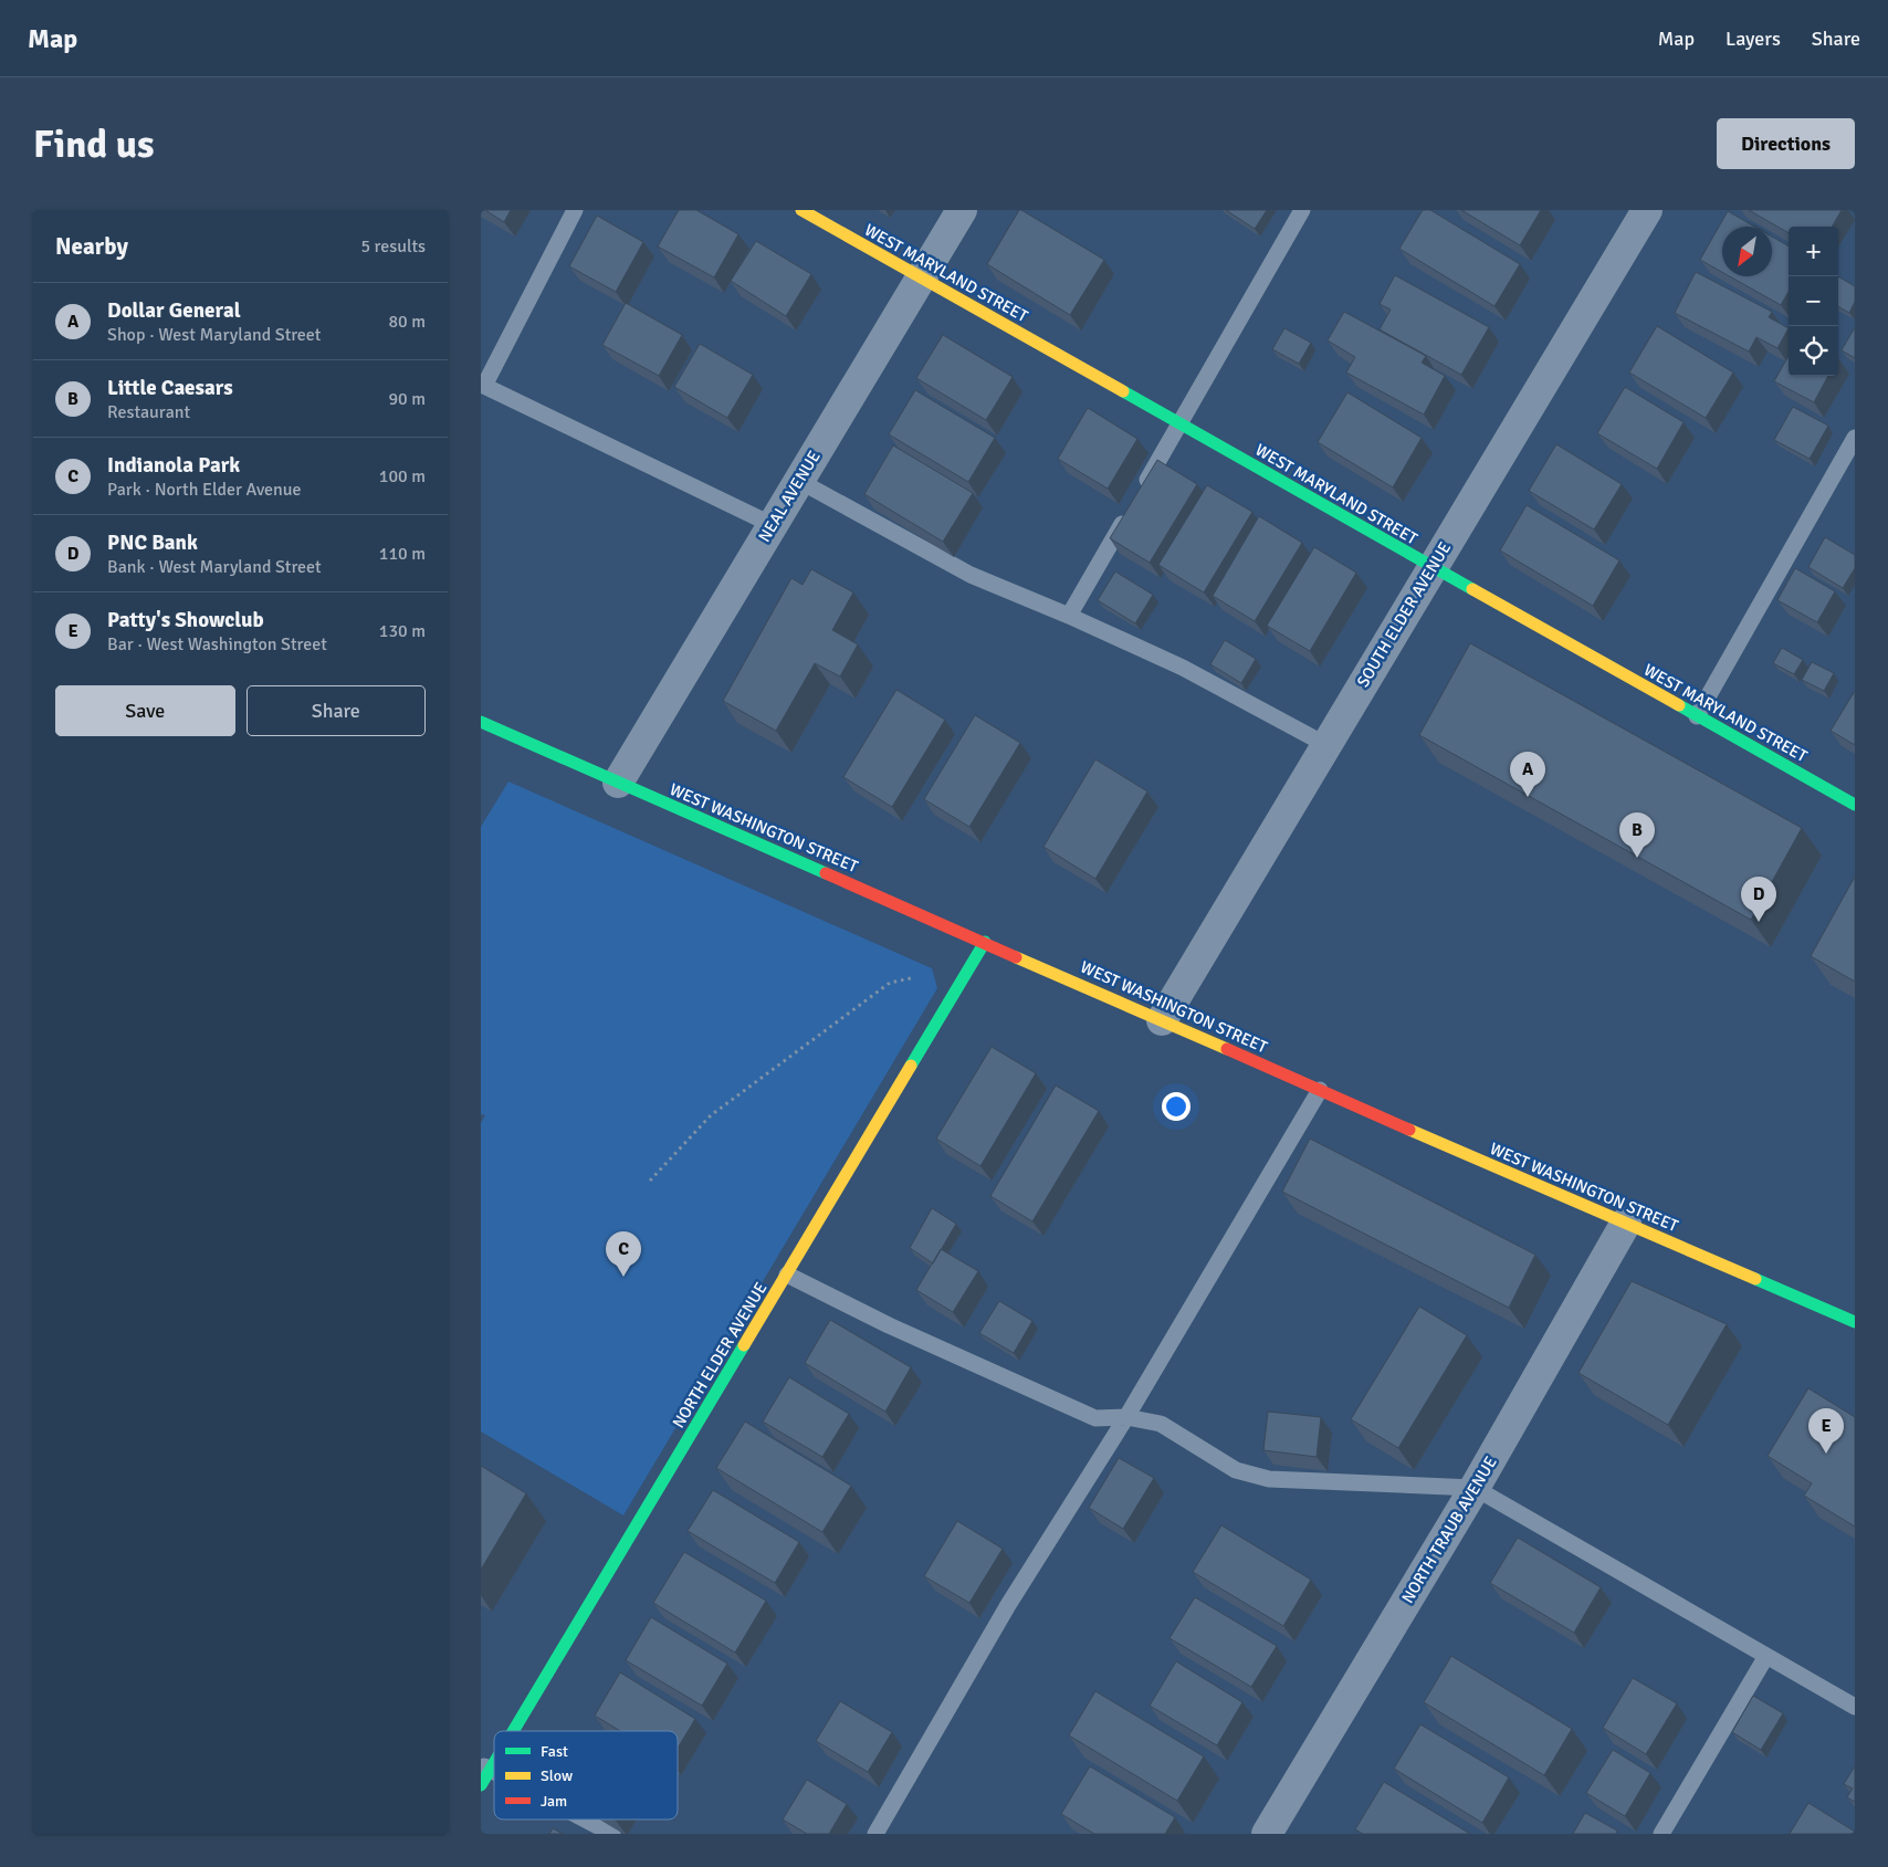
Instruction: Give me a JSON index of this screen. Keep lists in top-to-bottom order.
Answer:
{
  "streets": {
    "street": [
      "WEST MARYLAND STREET",
      "NEAL AVENUE",
      "SOUTH ELDER AVENUE",
      "WEST WASHINGTON STREET",
      "NORTH ELDER AVENUE",
      "NORTH TRAUB AVENUE"
    ]
  },
  "crossings": [
    ["WEST MARYLAND STREET", "NEAL AVENUE"],
    ["WEST MARYLAND STREET", "SOUTH ELDER AVENUE"],
    ["NEAL AVENUE", "WEST WASHINGTON STREET"],
    ["SOUTH ELDER AVENUE", "WEST WASHINGTON STREET"],
    ["WEST WASHINGTON STREET", "NORTH ELDER AVENUE"],
    ["WEST WASHINGTON STREET", "NORTH TRAUB AVENUE"]
  ],
  "legend": ["Fast", "Slow", "Jam"],
  "north": "bottom left",
  "page": {
    "header": "Map",
    "nav": ["Map", "Layers", "Share"],
    "buttons": [
      "Directions",
      ["Save", "Share"]
    ],
    "title": "Find us",
    "heading": ["Nearby", "5 results"],
    "map_buttons": ["+", "−"],
    "list": [
      {
        "mark": "A",
        "name": "Dollar General",
        "note": "Shop · West Maryland Street",
        "value": "80 m"
      },
      {
        "mark": "B",
        "name": "Little Caesars",
        "note": "Restaurant",
        "value": "90 m"
      },
      {
        "mark": "C",
        "name": "Indianola Park",
        "note": "Park · North Elder Avenue",
        "value": "100 m"
      },
      {
        "mark": "D",
        "name": "PNC Bank",
        "note": "Bank · West Maryland Street",
        "value": "110 m"
      },
      {
        "mark": "E",
        "name": "Patty's Showclub",
        "note": "Bar · West Washington Street",
        "value": "130 m"
      }
    ],
    "pins": [
      "A",
      "B",
      "D",
      "C",
      "E"
    ]
  }
}
